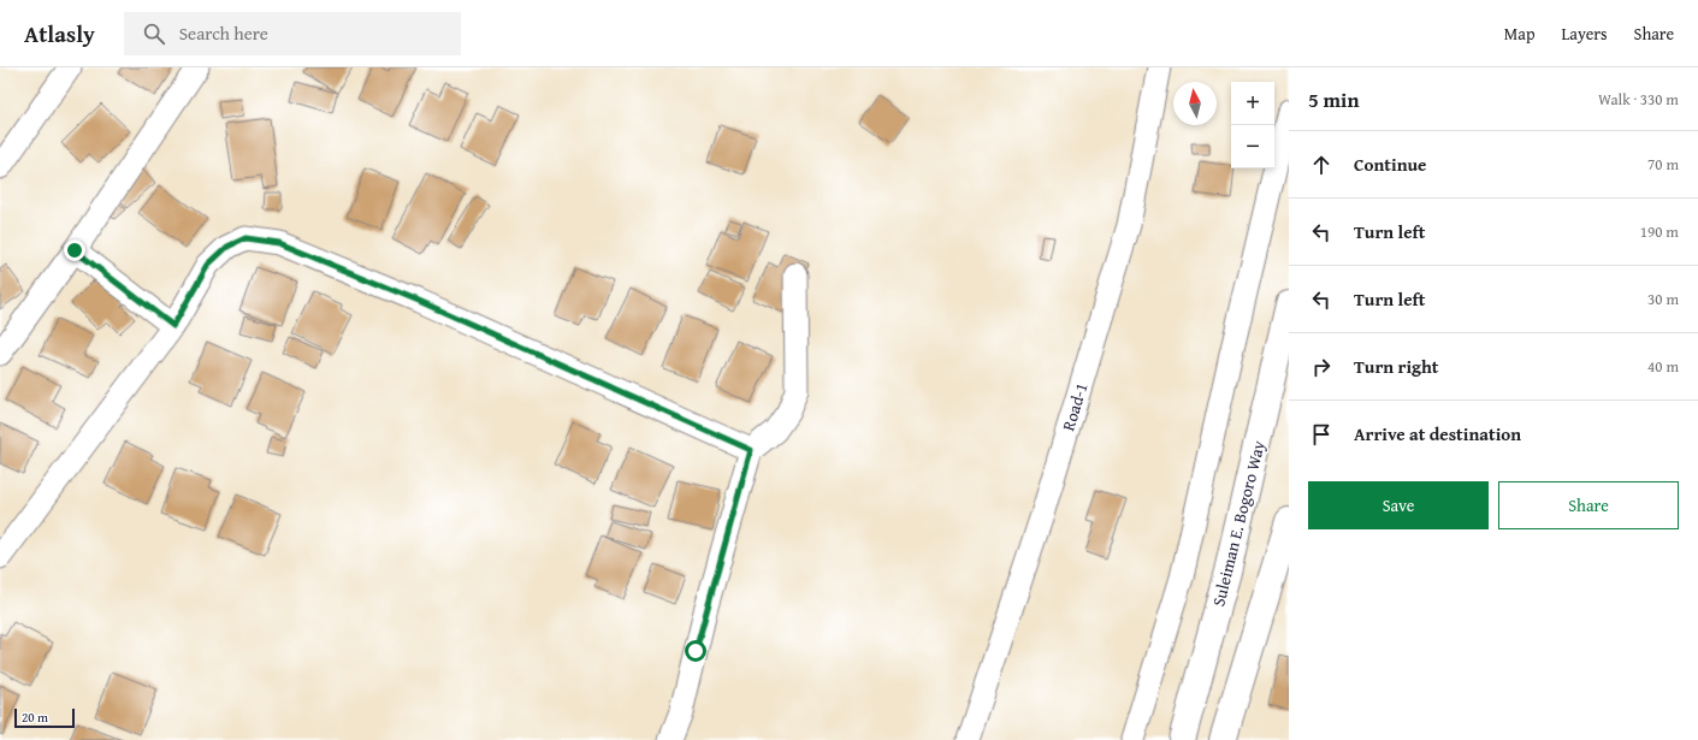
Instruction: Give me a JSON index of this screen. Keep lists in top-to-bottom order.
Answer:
{
  "streets": {
    "main road": ["Suleiman E. Bogoro Way"],
    "street": ["Road-1"]
  },
  "scale_bar": "20 m",
  "north": "top",
  "page": {
    "header": "Atlasly",
    "search": "Search here",
    "nav": ["Map", "Layers", "Share"],
    "heading": ["5 min", "Walk · 330 m"],
    "map_buttons": ["+", "−"],
    "list": [
      ["Continue", "70 m"],
      ["Turn left", "190 m"],
      ["Turn left", "30 m"],
      ["Turn right", "40 m"],
      "Arrive at destination"
    ],
    "buttons": ["Save", "Share"],
    "scale": "20 m"
  }
}
